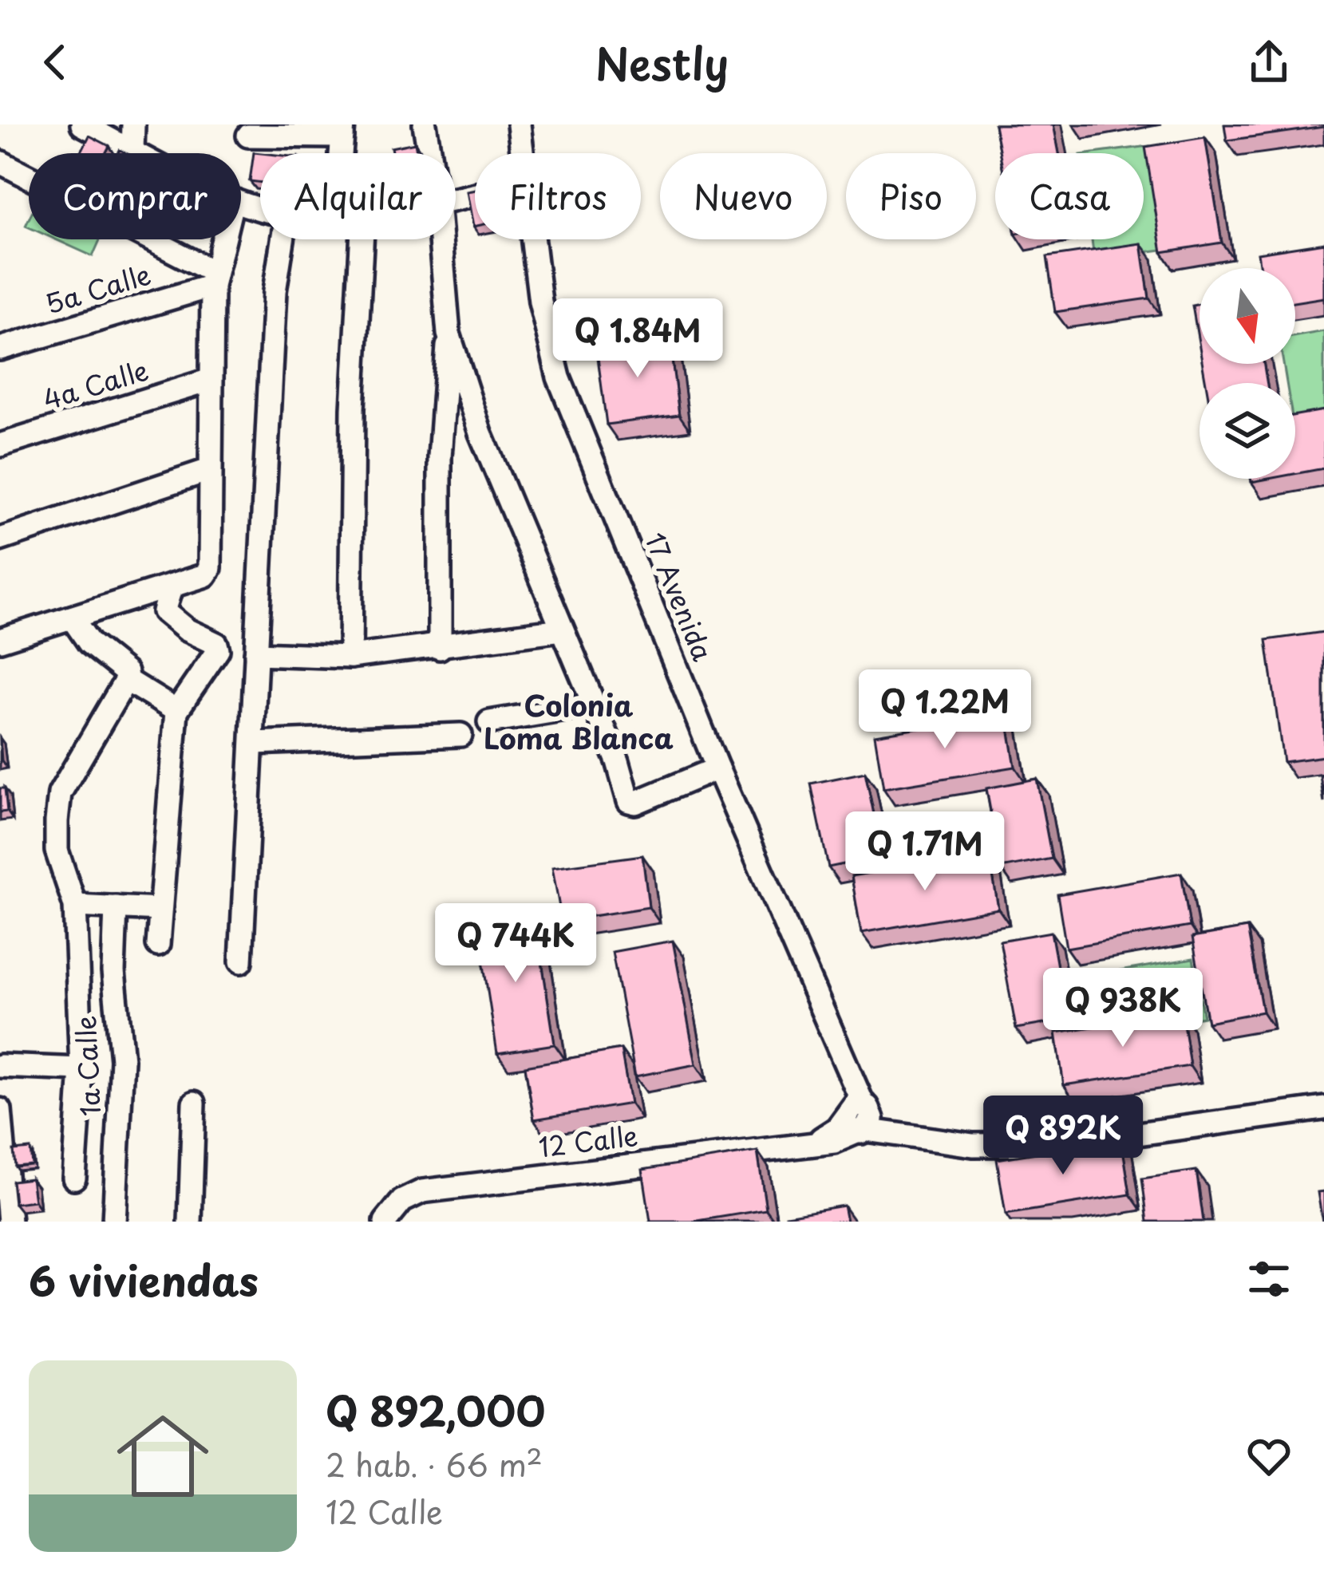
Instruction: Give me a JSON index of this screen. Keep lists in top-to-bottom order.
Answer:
{
  "streets": {
    "street": [
      "5a Calle",
      "4a Calle",
      "17 Avenida",
      "1a Calle",
      "12 Calle"
    ]
  },
  "crossings": [
    ["17 Avenida", "12 Calle"]
  ],
  "districts": ["Colonia Loma Blanca"],
  "north": "bottom",
  "page": {
    "header": "Nestly",
    "chip": [
      "Comprar",
      "Alquilar",
      "Filtros",
      "Nuevo",
      "Piso",
      "Casa"
    ],
    "price": [
      "Q 1.84M",
      "Q 1.22M",
      "Q 1.71M",
      "Q 744K",
      "Q 938K",
      "Q 892K"
    ],
    "heading": "6 viviendas",
    "list": [
      {
        "name": "Q 892,000",
        "note": "2 hab. · 66 m² · 12 Calle"
      }
    ]
  }
}
